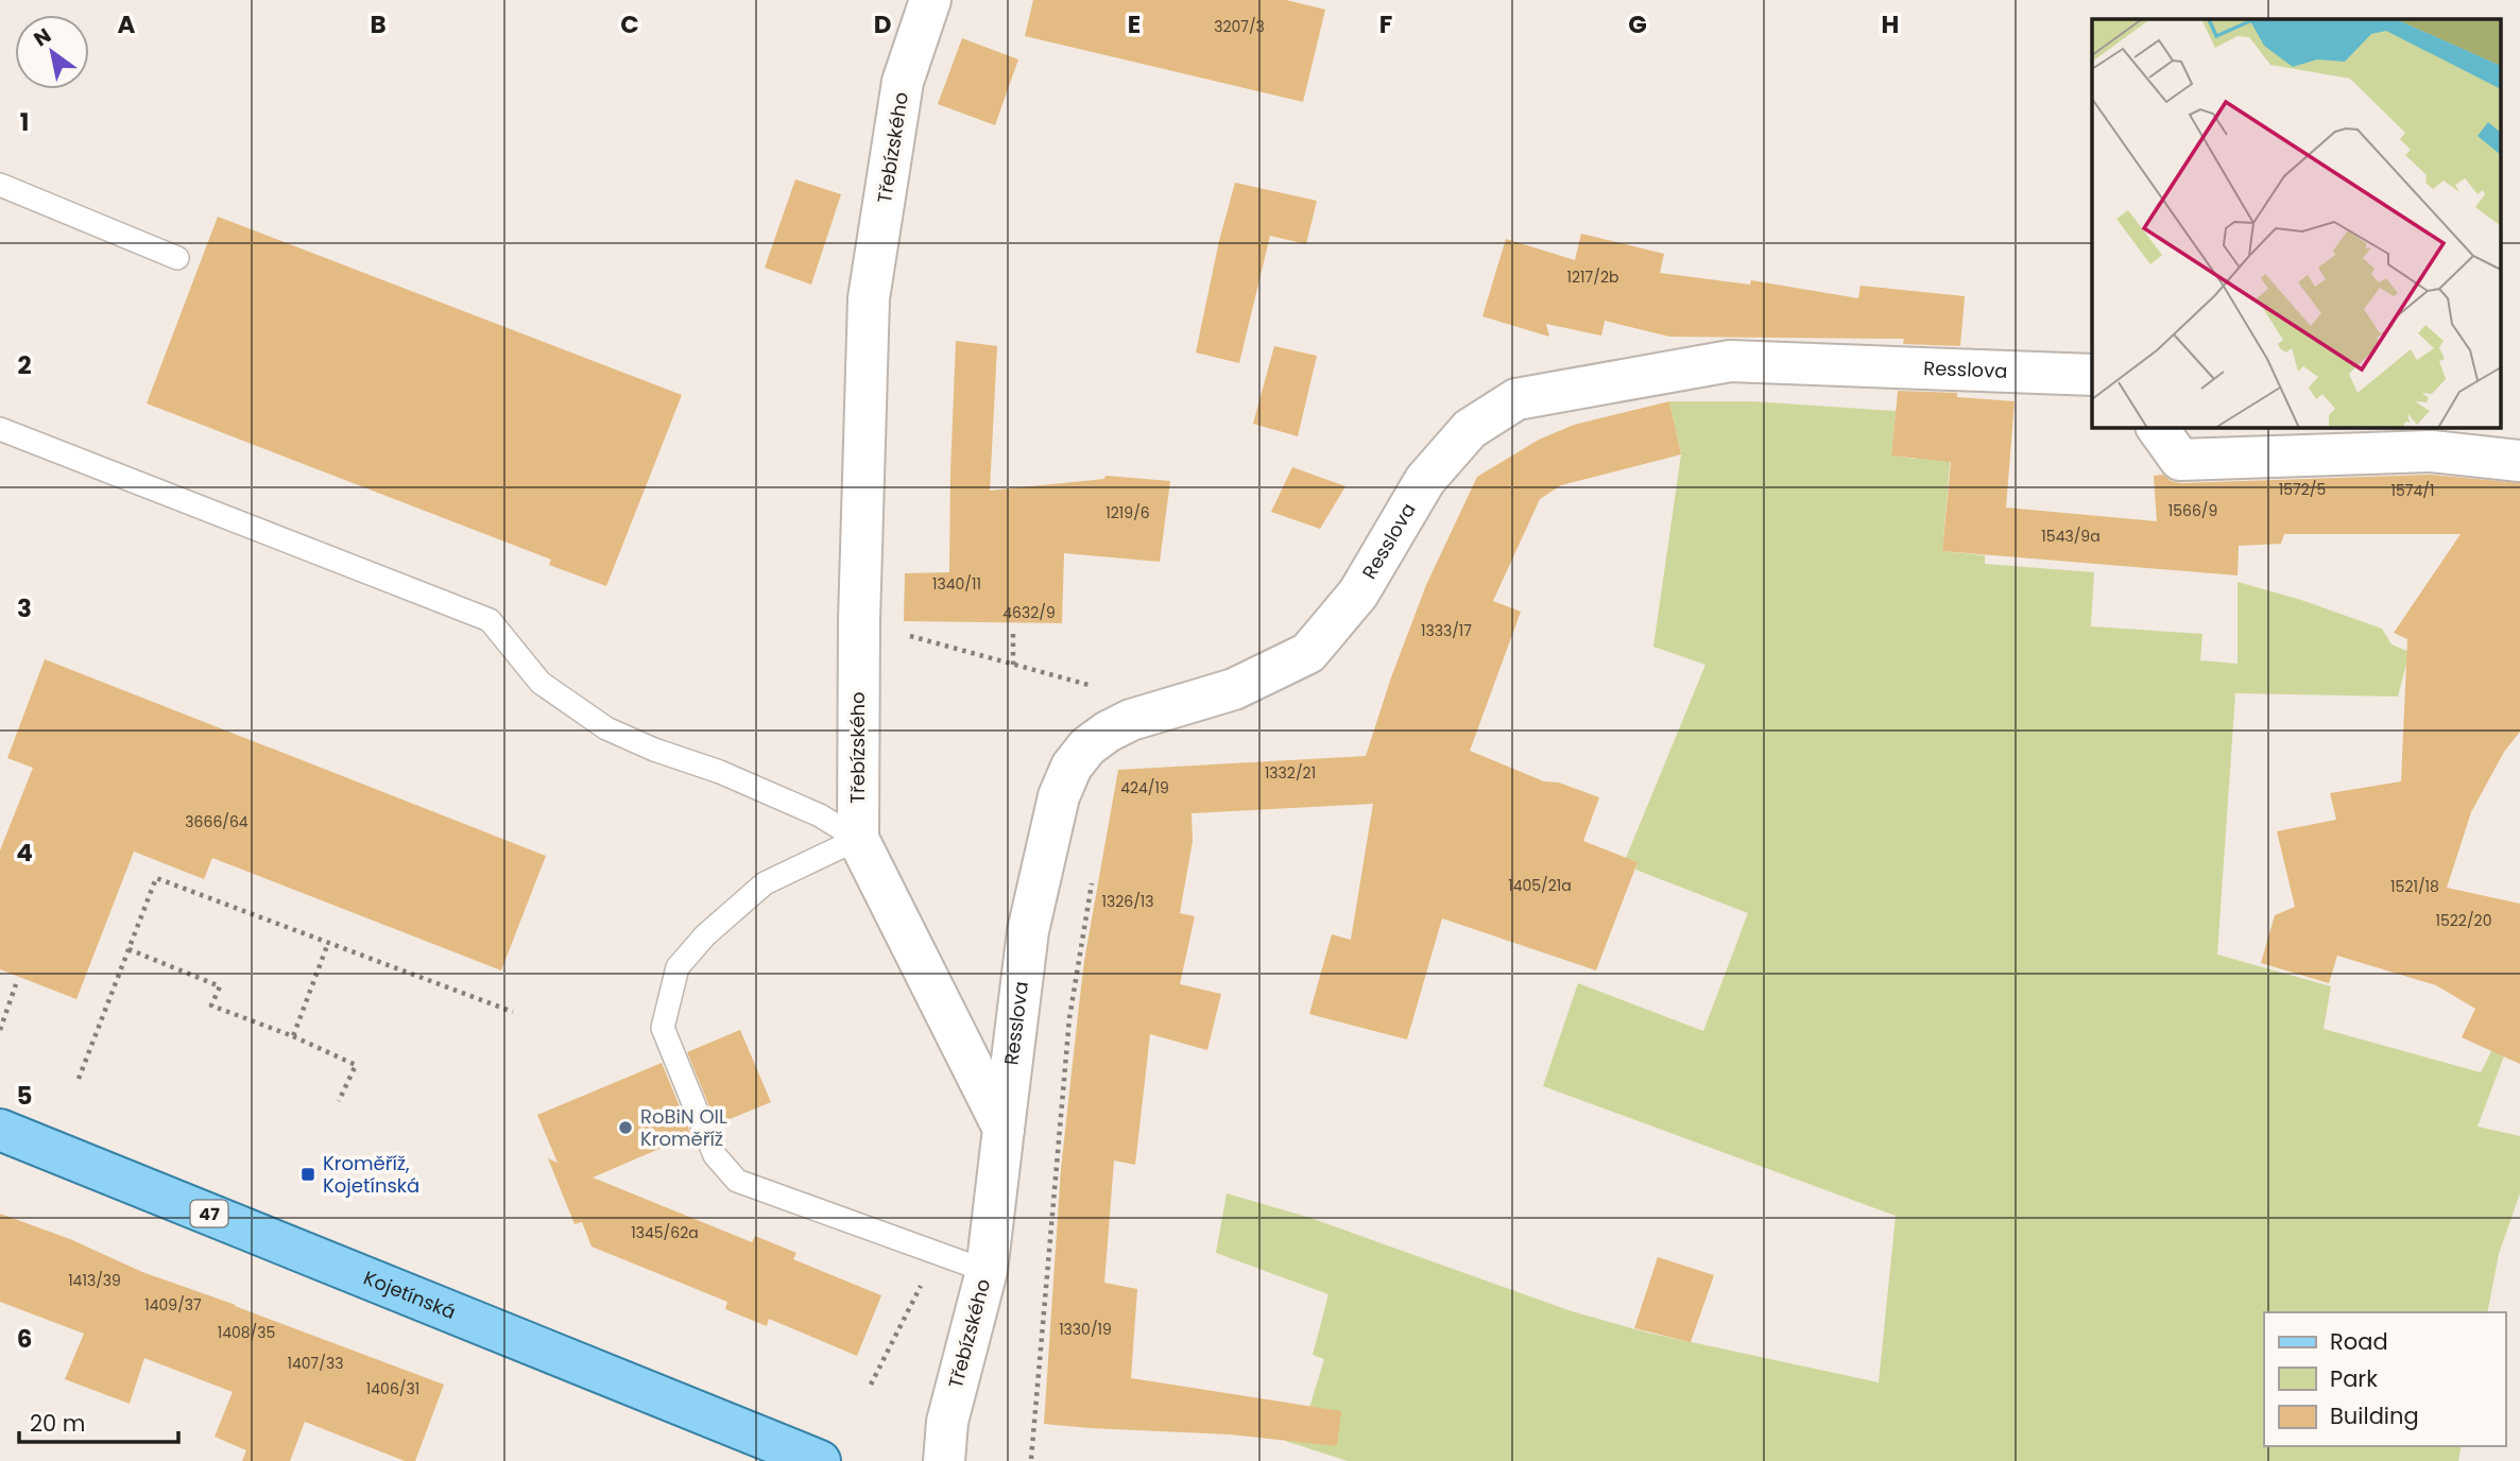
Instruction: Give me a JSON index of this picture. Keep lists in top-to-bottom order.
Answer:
{
  "streets": {
    "main road": ["47", "Kojetínská"],
    "street": ["Třebízského", "Resslova"]
  },
  "crossings": [
    ["Třebízského", "Resslova"]
  ],
  "places": {
    "other": ["RoBiN OIL Kroměříž"],
    "transit": ["Kroměříž, Kojetínská"]
  },
  "house_numbers": [
    "3207/3",
    "1217/2b",
    "1572/5",
    "1574/1",
    "1566/9",
    "1219/6",
    "1543/9a",
    "1340/11",
    "4632/9",
    "1333/17",
    "1332/21",
    "424/19",
    "3666/64",
    "1405/21a",
    "1521/18",
    "1326/13",
    "1522/20",
    "1345/62a",
    "1413/39",
    "1409/37",
    "1330/19",
    "1408/35",
    "1407/33",
    "1406/31"
  ],
  "legend": ["Road", "Park", "Building"],
  "scale_bar": "20 m",
  "north": "top left",
  "grid": {
    "columns": [
      "A",
      "B",
      "C",
      "D",
      "E",
      "F",
      "G",
      "H"
    ],
    "rows": [
      "1",
      "2",
      "3",
      "4",
      "5",
      "6"
    ]
  }
}
